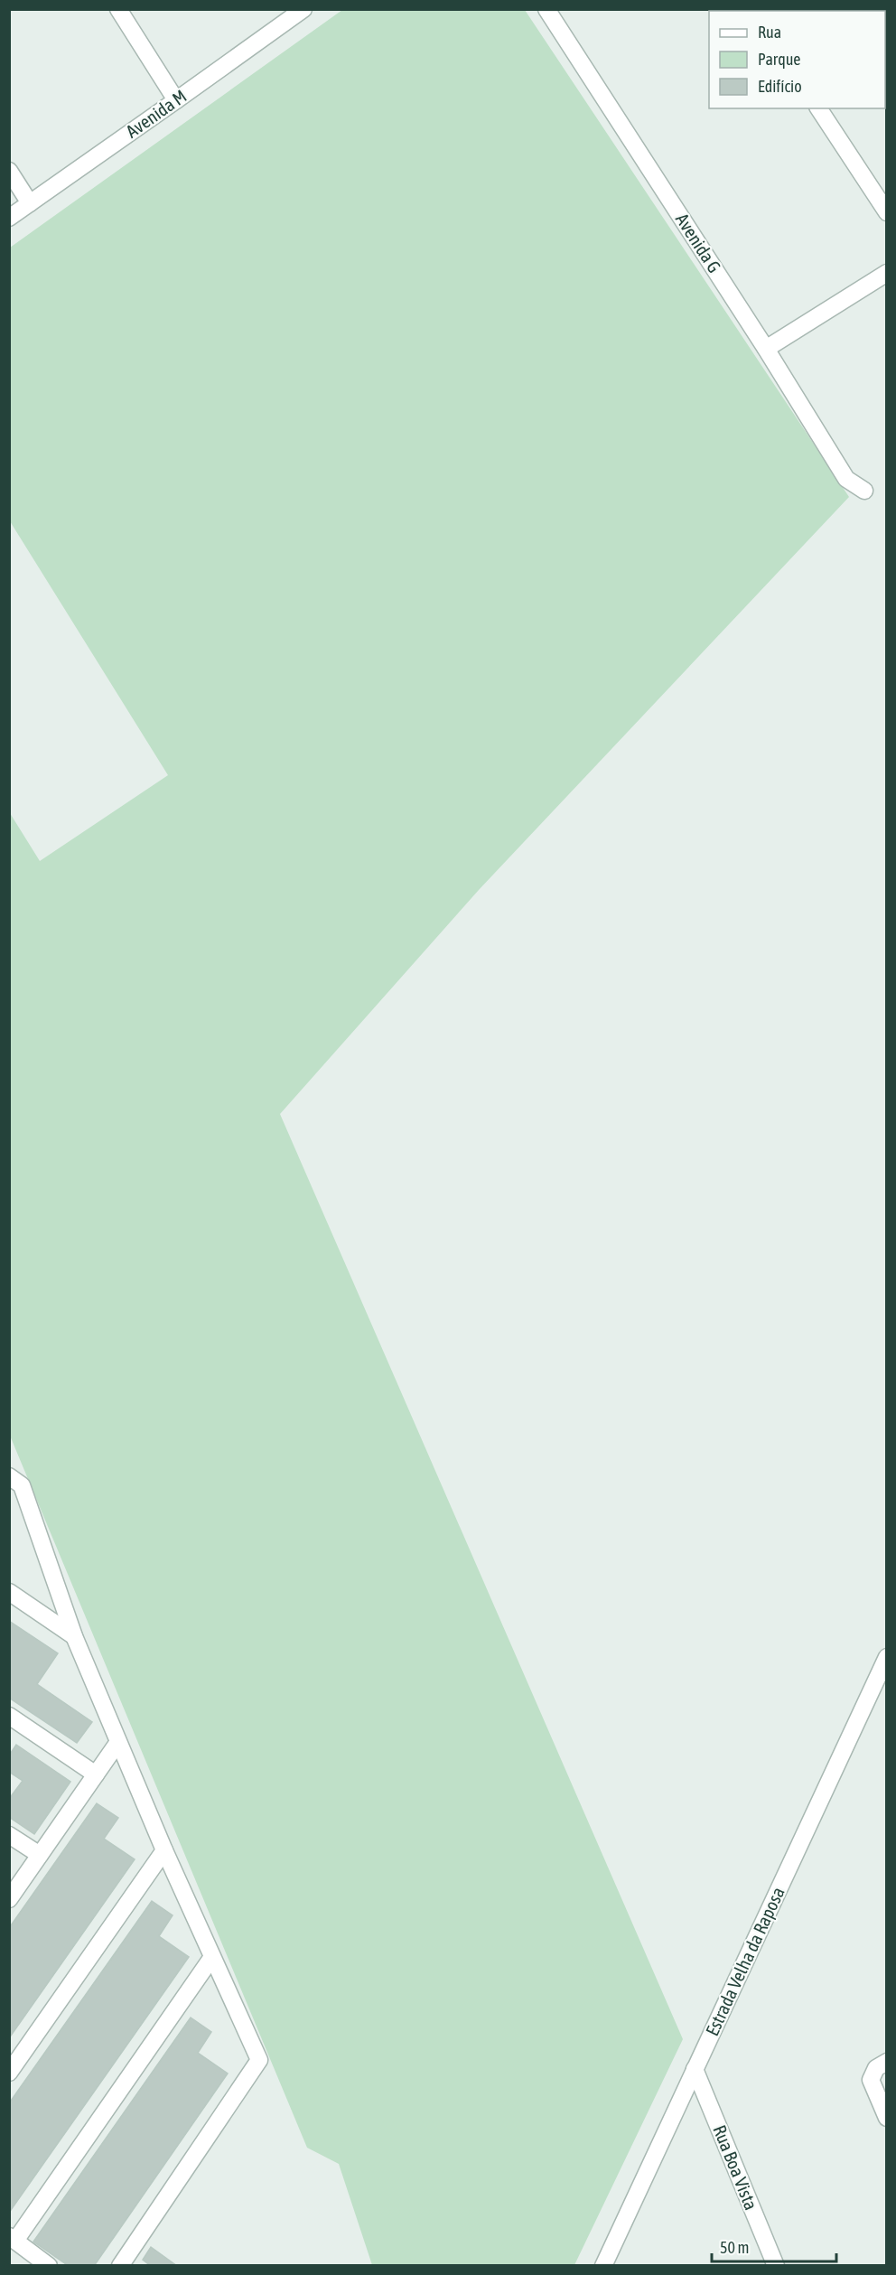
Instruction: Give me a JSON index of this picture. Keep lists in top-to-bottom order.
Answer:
{
  "streets": {
    "street": [
      "Avenida M",
      "Avenida G",
      "Estrada Velha da Raposa",
      "Rua Boa Vista"
    ]
  },
  "crossings": [
    ["Estrada Velha da Raposa", "Rua Boa Vista"]
  ],
  "legend": ["Rua", "Parque", "Edifício"],
  "scale_bar": "50 m"
}
